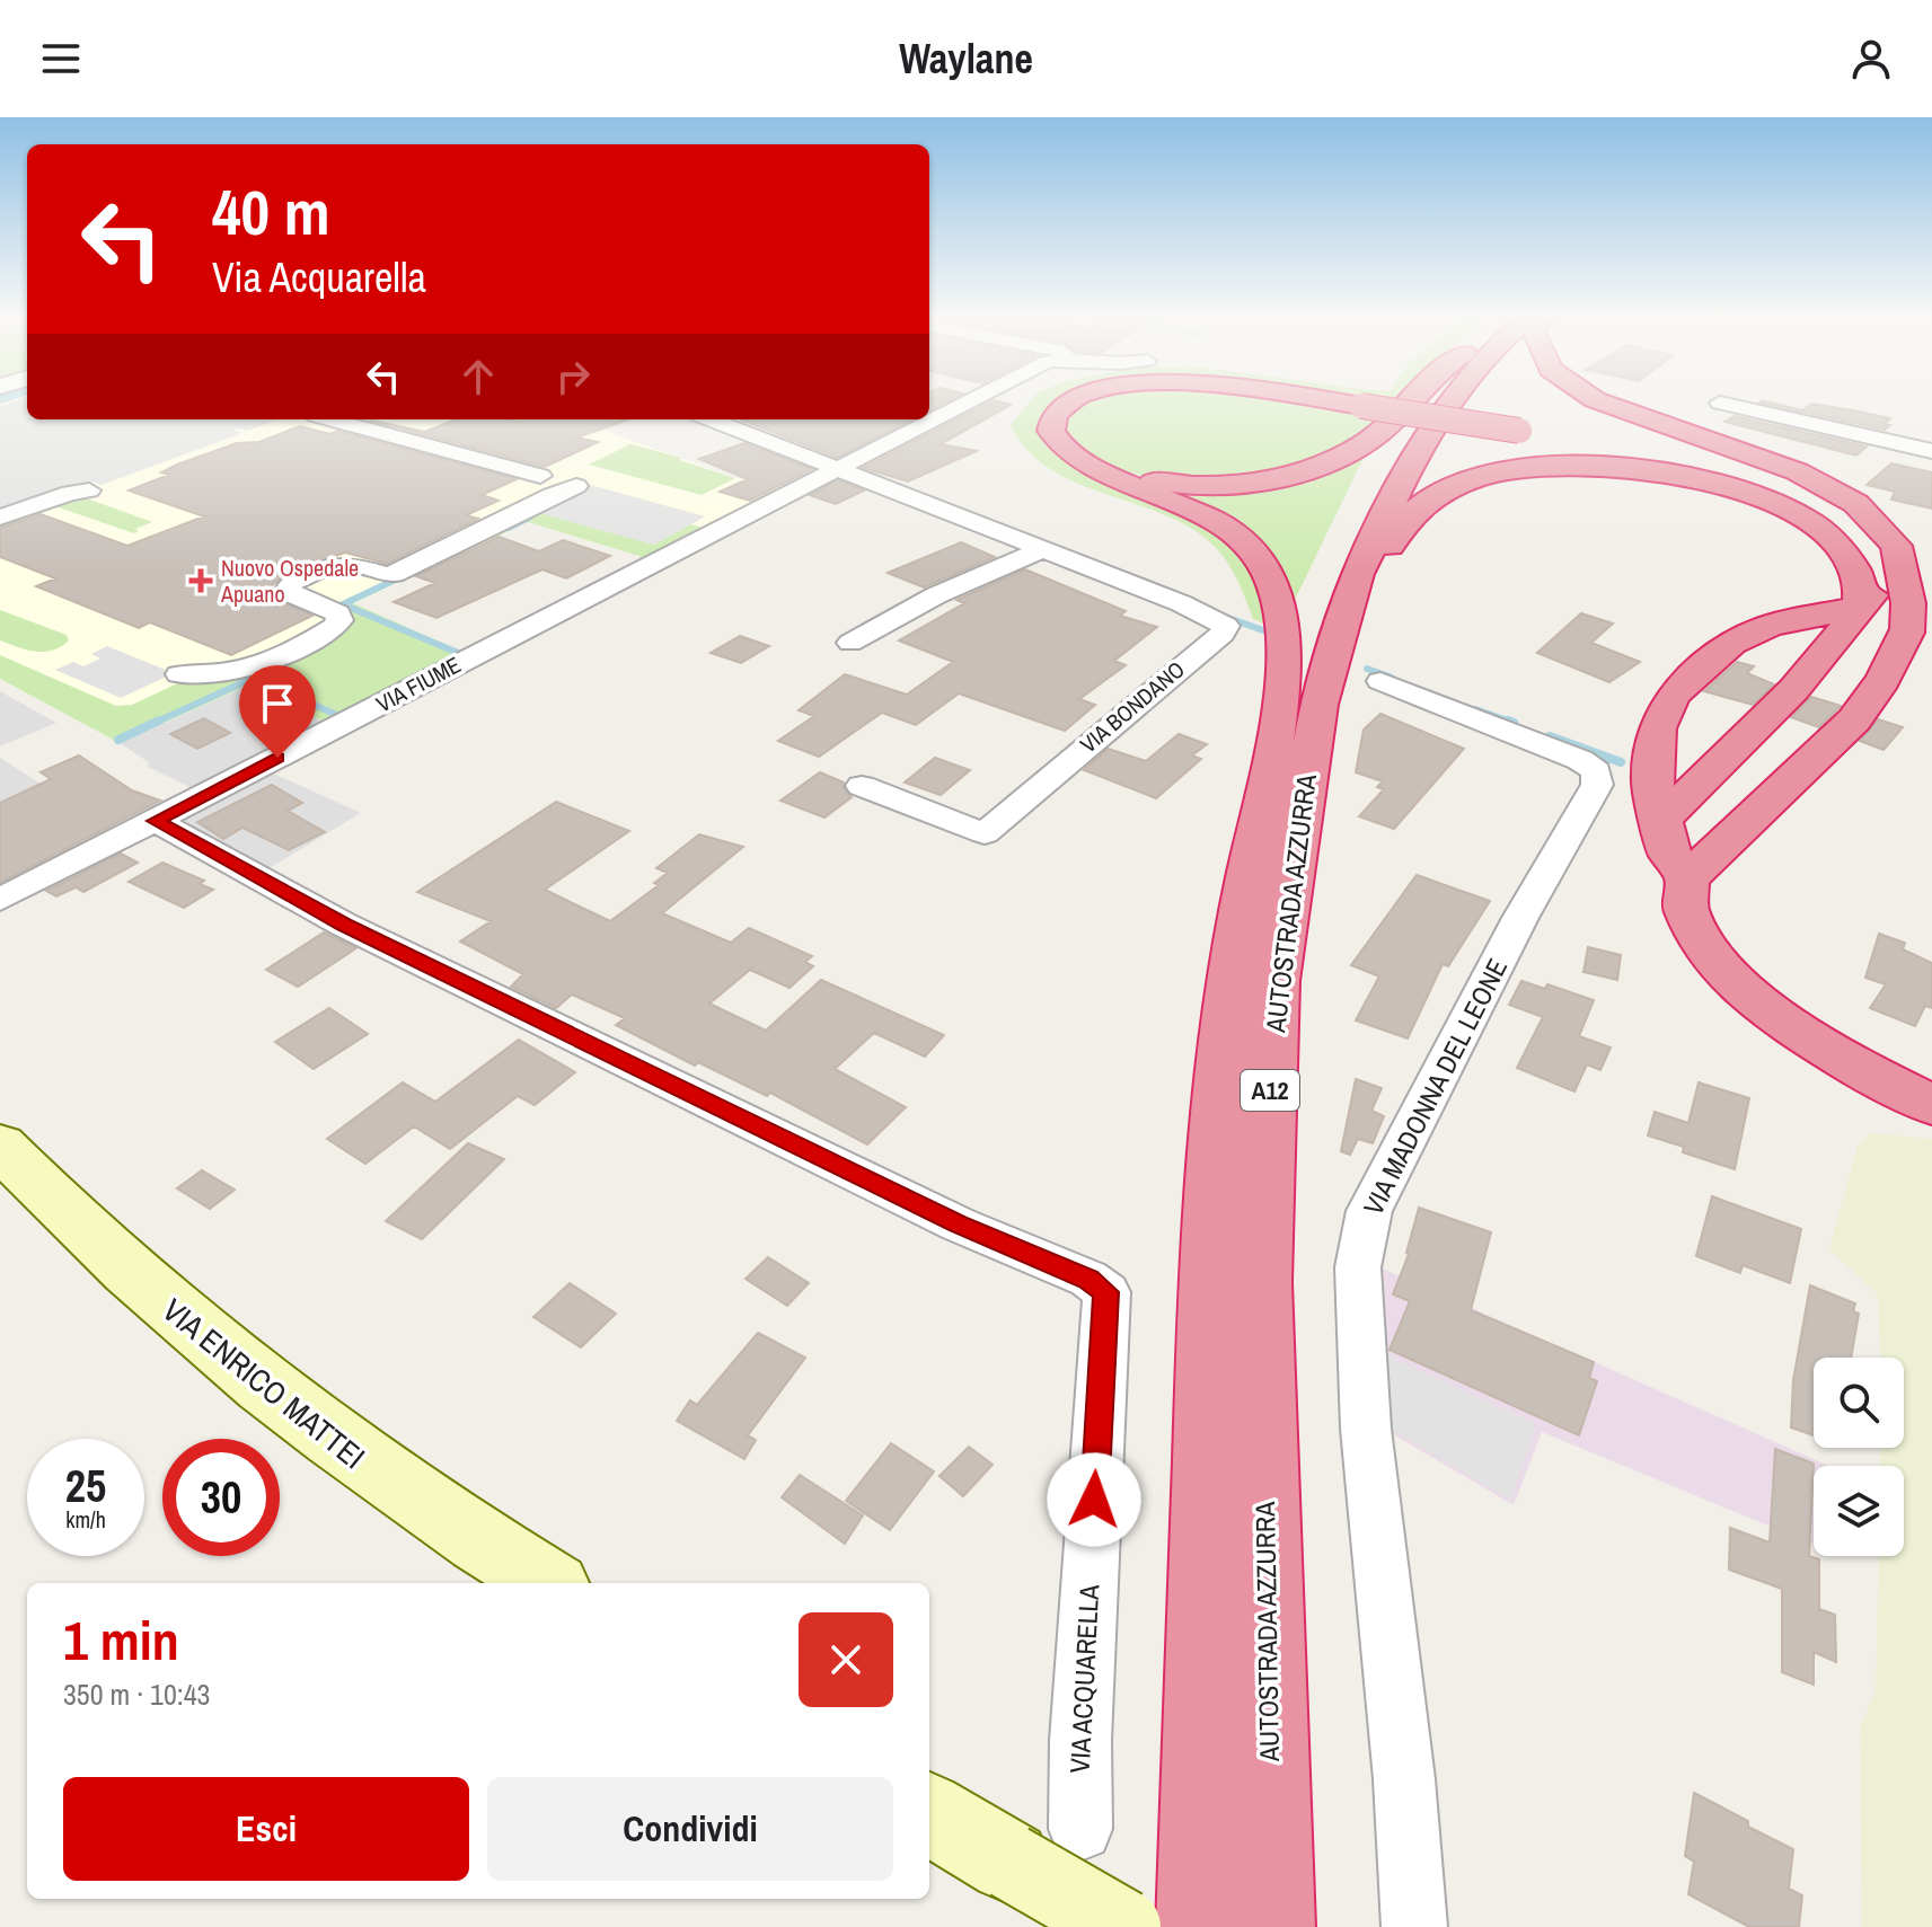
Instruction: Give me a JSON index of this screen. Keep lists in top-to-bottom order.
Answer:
{
  "streets": {
    "highway": ["AUTOSTRADA AZZURRA", "A12"],
    "main road": ["VIA ENRICO MATTEI"],
    "street": [
      "VIA FIUME",
      "VIA BONDANO",
      "VIA MADONNA DEL LEONE",
      "VIA ACQUARELLA"
    ]
  },
  "crossings": [
    ["VIA FIUME", "VIA BONDANO"],
    ["VIA FIUME", "VIA ACQUARELLA"],
    ["AUTOSTRADA AZZURRA", "A12"]
  ],
  "places": {
    "health": ["Nuovo Ospedale Apuano"]
  },
  "page": {
    "header": "Waylane",
    "turn": ["40 m", "Via Acquarella"],
    "speed": "25 km/h",
    "limit": "30",
    "heading": ["1 min", "350 m · 10:43"],
    "buttons": ["Esci", "Condividi"]
  }
}
